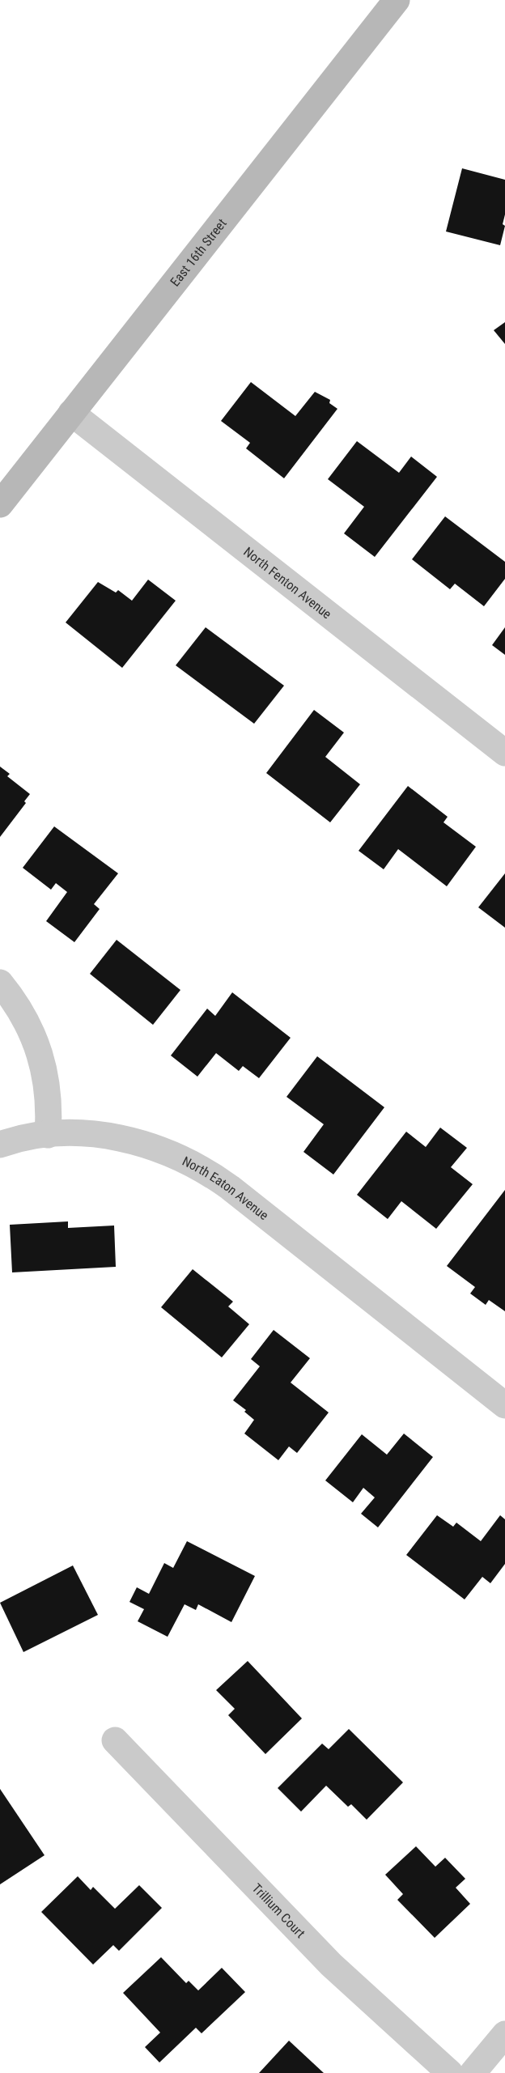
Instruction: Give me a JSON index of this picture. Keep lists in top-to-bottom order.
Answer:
{
  "streets": {
    "street": [
      "East 16th Street",
      "North Fenton Avenue",
      "North Eaton Avenue",
      "Trillium Court"
    ]
  },
  "crossings": [
    ["East 16th Street", "North Fenton Avenue"]
  ]
}
